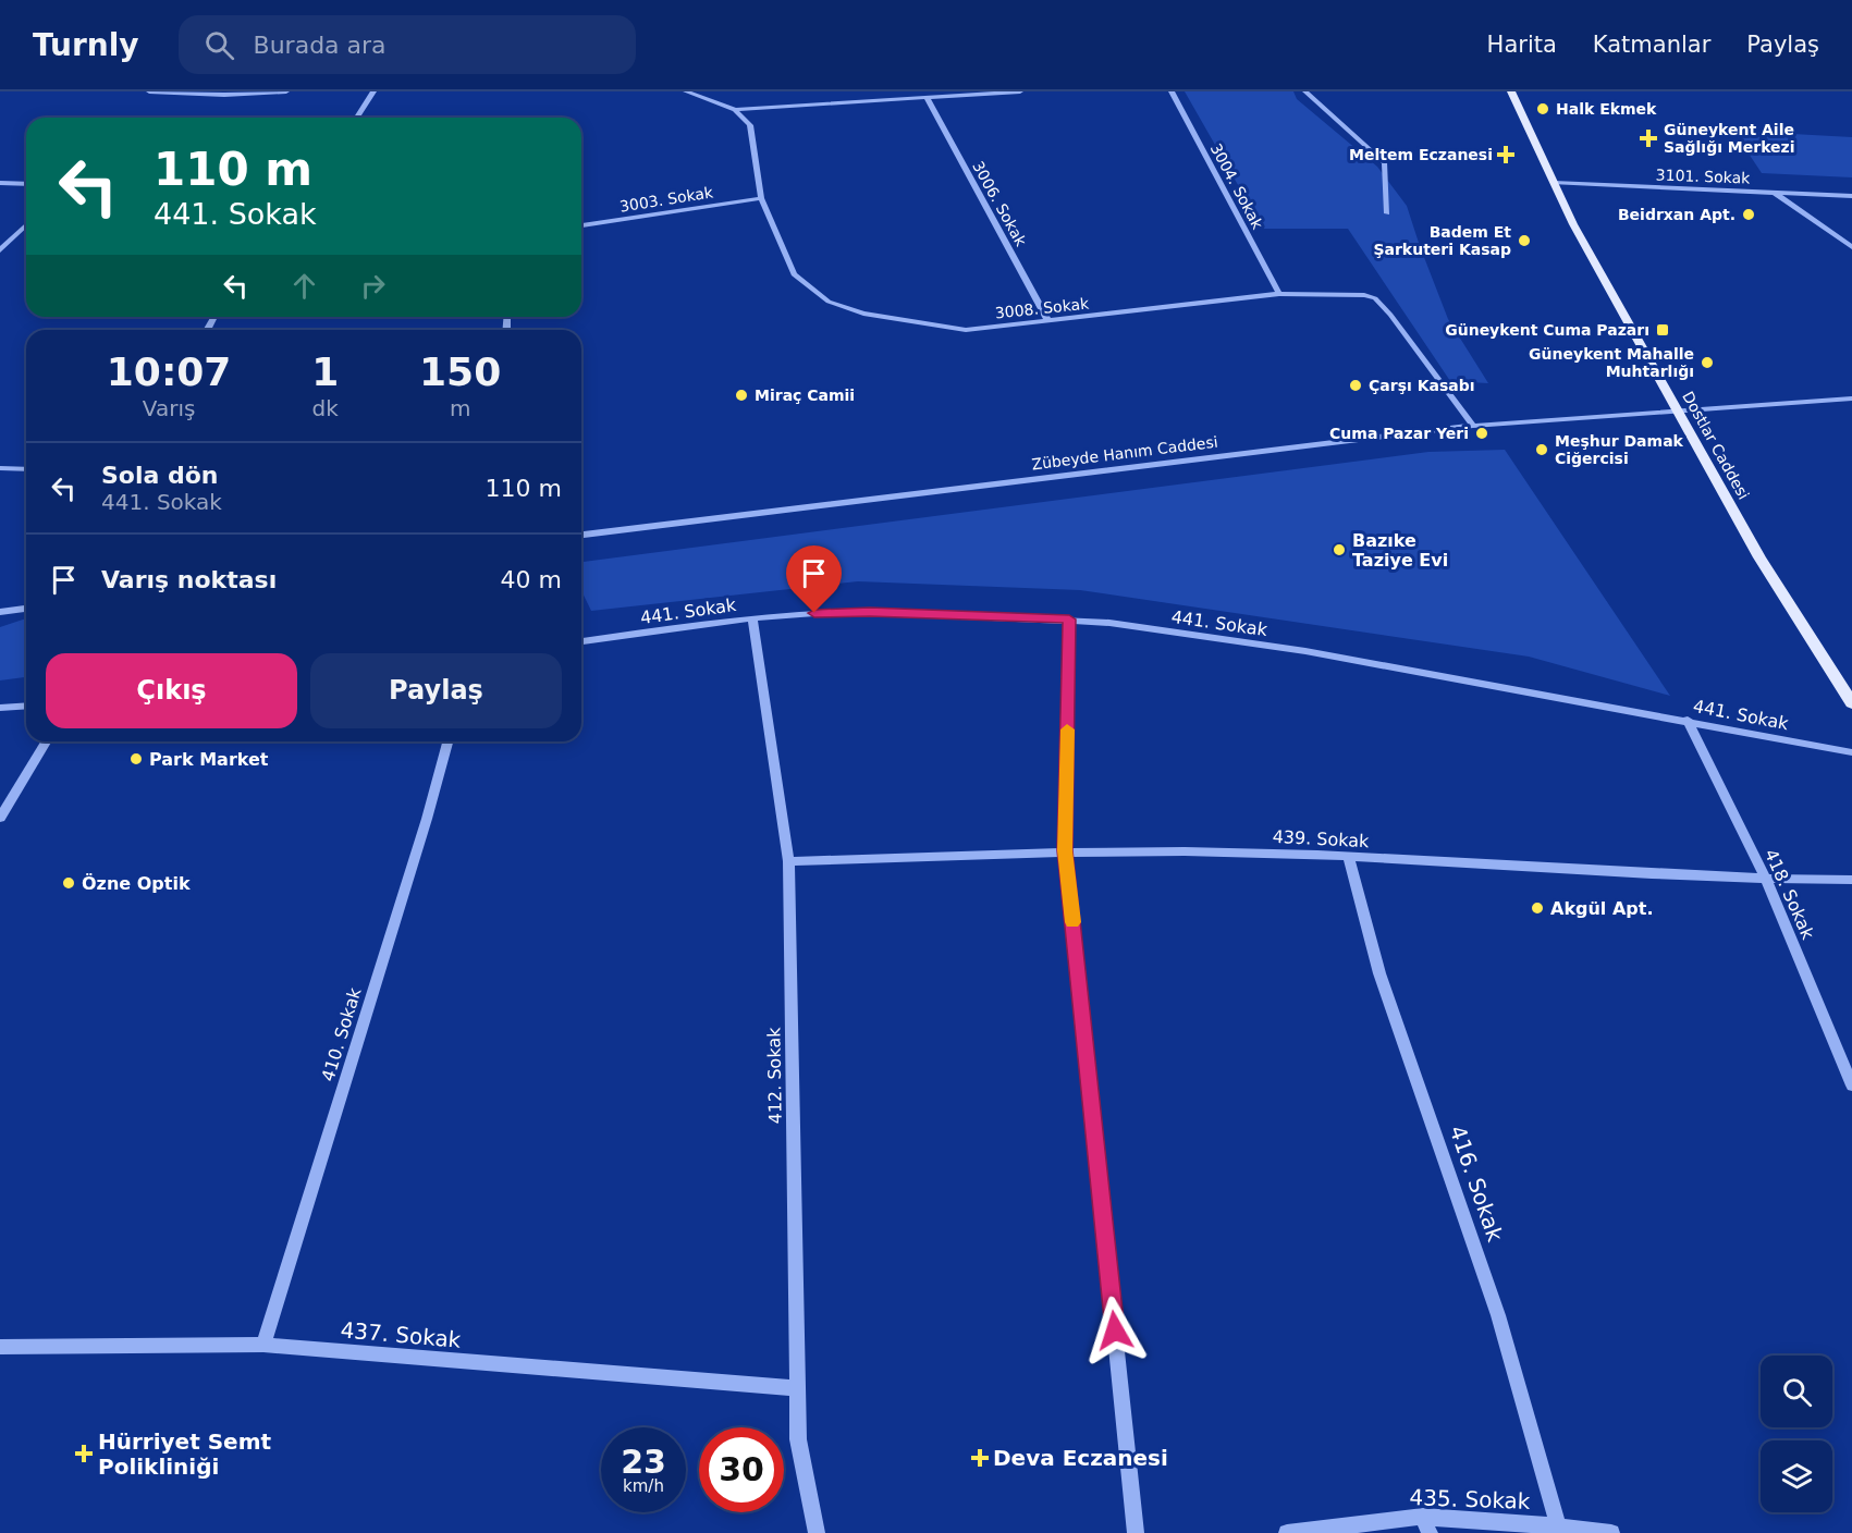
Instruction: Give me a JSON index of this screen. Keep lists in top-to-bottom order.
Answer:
{
  "streets": {
    "main road": ["Dostlar Caddesi"],
    "street": [
      "3101. Sokak",
      "3004. Sokak",
      "3003. Sokak",
      "3006. Sokak",
      "3008. Sokak",
      "Zübeyde Hanım Caddesi",
      "441. Sokak",
      "439. Sokak",
      "418. Sokak",
      "410. Sokak",
      "412. Sokak",
      "416. Sokak",
      "437. Sokak",
      "435. Sokak"
    ]
  },
  "crossings": [
    ["3101. Sokak", "Dostlar Caddesi"],
    ["3004. Sokak", "3008. Sokak"],
    ["3003. Sokak", "3008. Sokak"],
    ["3006. Sokak", "3008. Sokak"],
    ["3008. Sokak", "Zübeyde Hanım Caddesi"],
    ["Dostlar Caddesi", "Zübeyde Hanım Caddesi"],
    ["441. Sokak", "418. Sokak"],
    ["441. Sokak", "412. Sokak"],
    ["439. Sokak", "418. Sokak"],
    ["439. Sokak", "412. Sokak"],
    ["439. Sokak", "416. Sokak"],
    ["410. Sokak", "437. Sokak"],
    ["412. Sokak", "437. Sokak"],
    ["416. Sokak", "435. Sokak"]
  ],
  "places": {
    "other": [
      "Halk Ekmek",
      "Beidrxan Apt.",
      "Badem Et Şarkuteri Kasap",
      "Güneykent Mahalle Muhtarlığı",
      "Çarşı Kasabı",
      "Miraç Camii",
      "Cuma Pazar Yeri",
      "Meşhur Damak Ciğercisi",
      "Bazıke Taziye Evi",
      "Park Market",
      "Özne Optik",
      "Akgül Apt."
    ],
    "health": [
      "Güneykent Aile Sağlığı Merkezi",
      "Meltem Eczanesi",
      "Hürriyet Semt Polikliniği",
      "Deva Eczanesi"
    ],
    "transit": ["Güneykent Cuma Pazarı"]
  },
  "page": {
    "header": "Turnly",
    "search": "Burada ara",
    "nav": ["Harita", "Katmanlar", "Paylaş"],
    "turn": ["110 m", "441. Sokak"],
    "eta": [
      "10:07",
      "Varış",
      "1",
      "dk",
      "150",
      "m"
    ],
    "list": [
      {
        "name": "Sola dön",
        "note": "441. Sokak",
        "value": "110 m"
      },
      {
        "name": "Varış noktası",
        "value": "40 m"
      }
    ],
    "buttons": ["Çıkış", "Paylaş"],
    "speed": "23 km/h",
    "limit": "30"
  }
}
